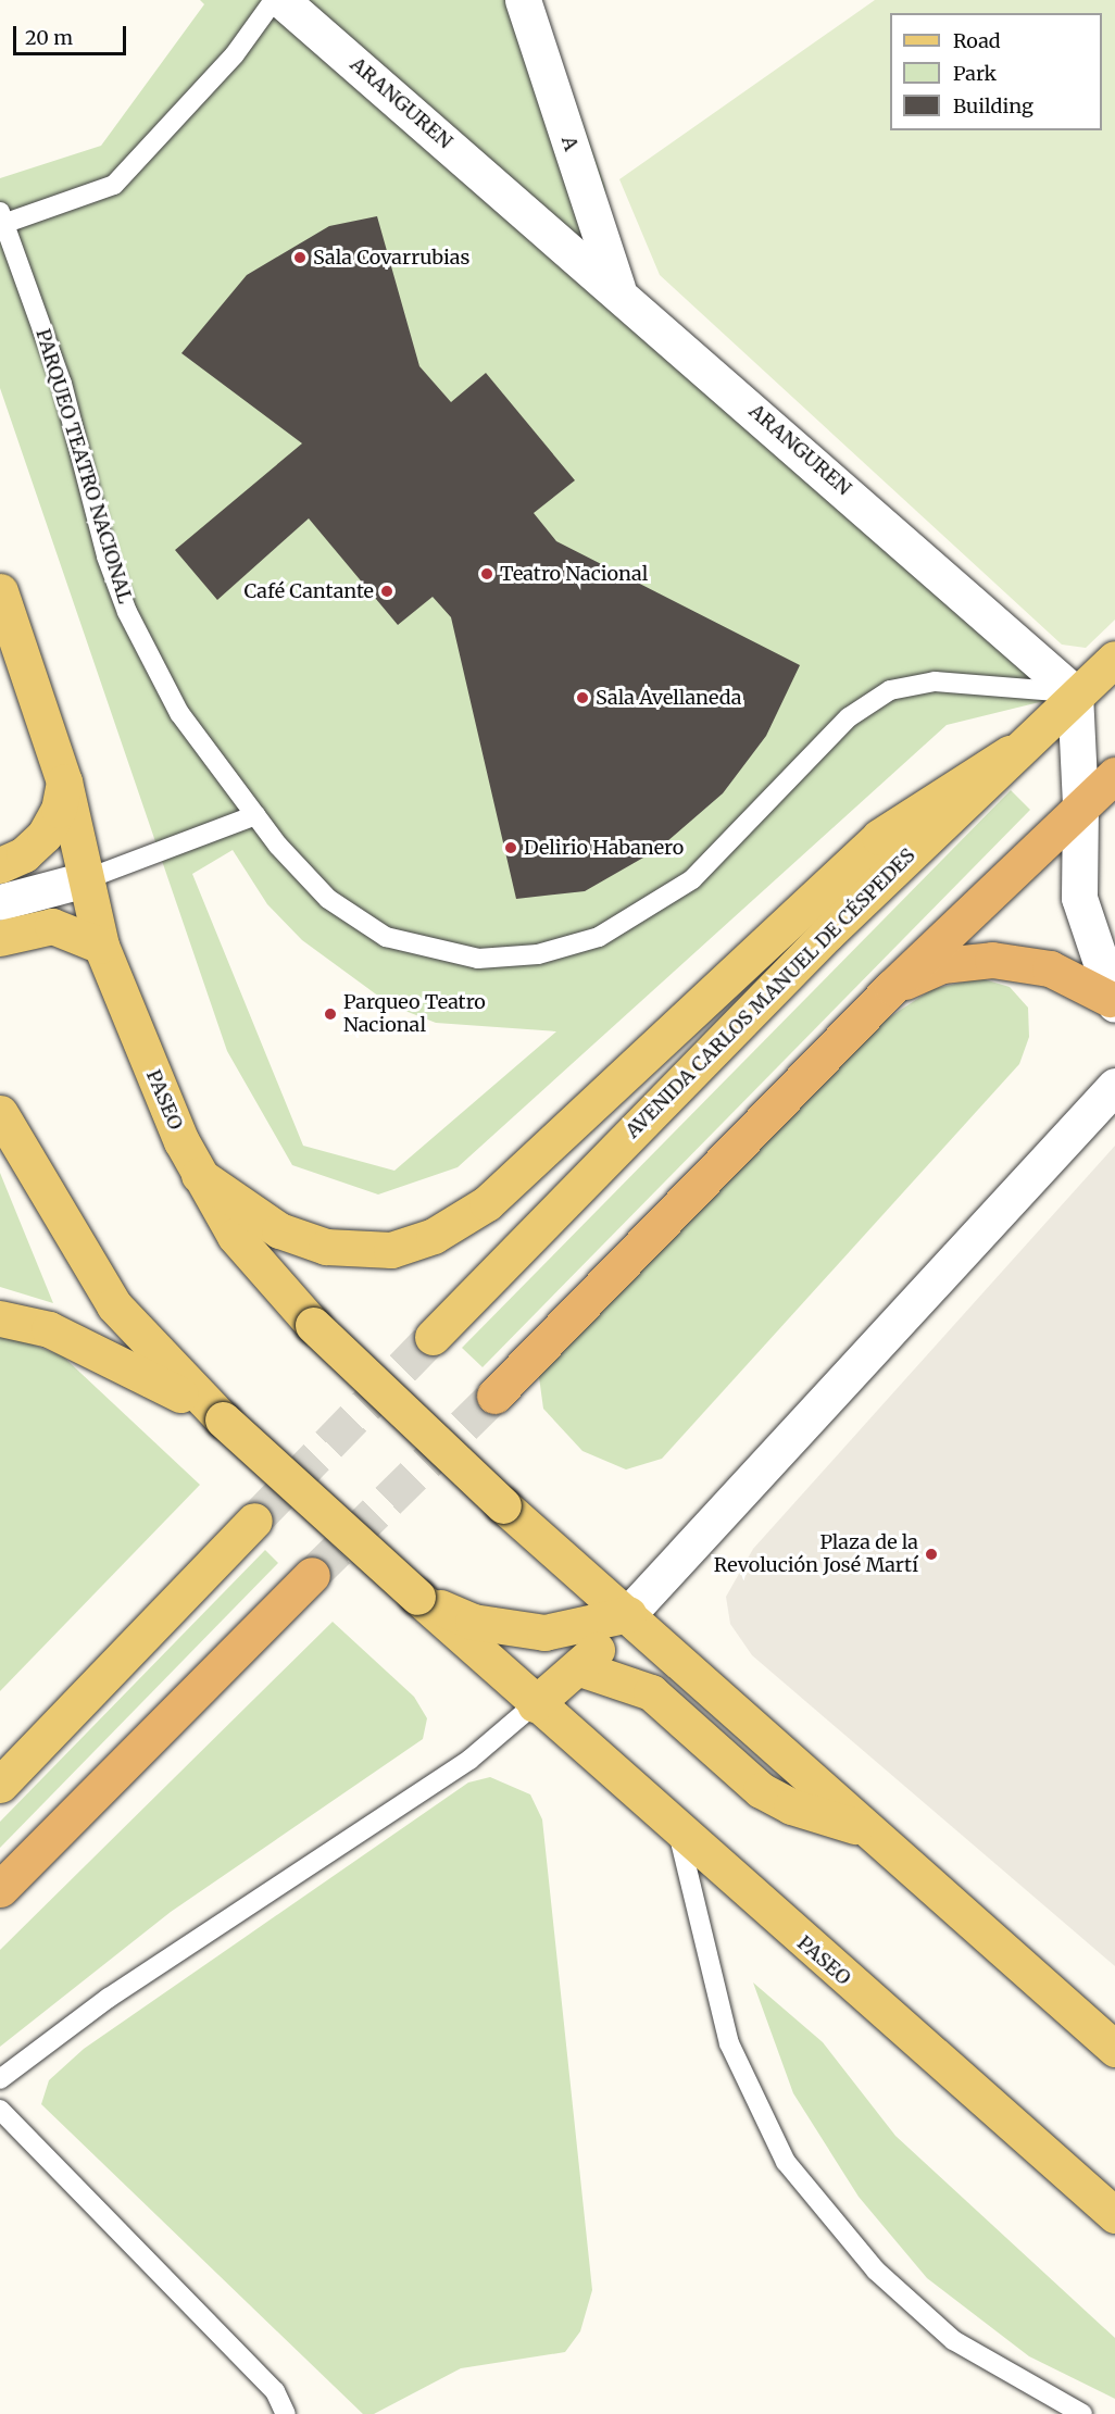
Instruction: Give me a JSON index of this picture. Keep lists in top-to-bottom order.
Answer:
{
  "streets": {
    "main road": ["AVENIDA CARLOS MANUEL DE CÉSPEDES", "PASEO"],
    "street": ["ARANGUREN", "A"],
    "lane": ["PARQUEO TEATRO NACIONAL"]
  },
  "crossings": [
    ["ARANGUREN", "A"],
    ["ARANGUREN", "PARQUEO TEATRO NACIONAL"],
    ["ARANGUREN", "AVENIDA CARLOS MANUEL DE CÉSPEDES"],
    ["PARQUEO TEATRO NACIONAL", "AVENIDA CARLOS MANUEL DE CÉSPEDES"]
  ],
  "places": [
    "Sala Covarrubias",
    "Teatro Nacional",
    "Café Cantante",
    "Sala Avellaneda",
    "Delirio Habanero",
    "Parqueo Teatro Nacional",
    "Plaza de la Revolución José Martí"
  ],
  "legend": ["Road", "Park", "Building"],
  "scale_bar": "20 m"
}
